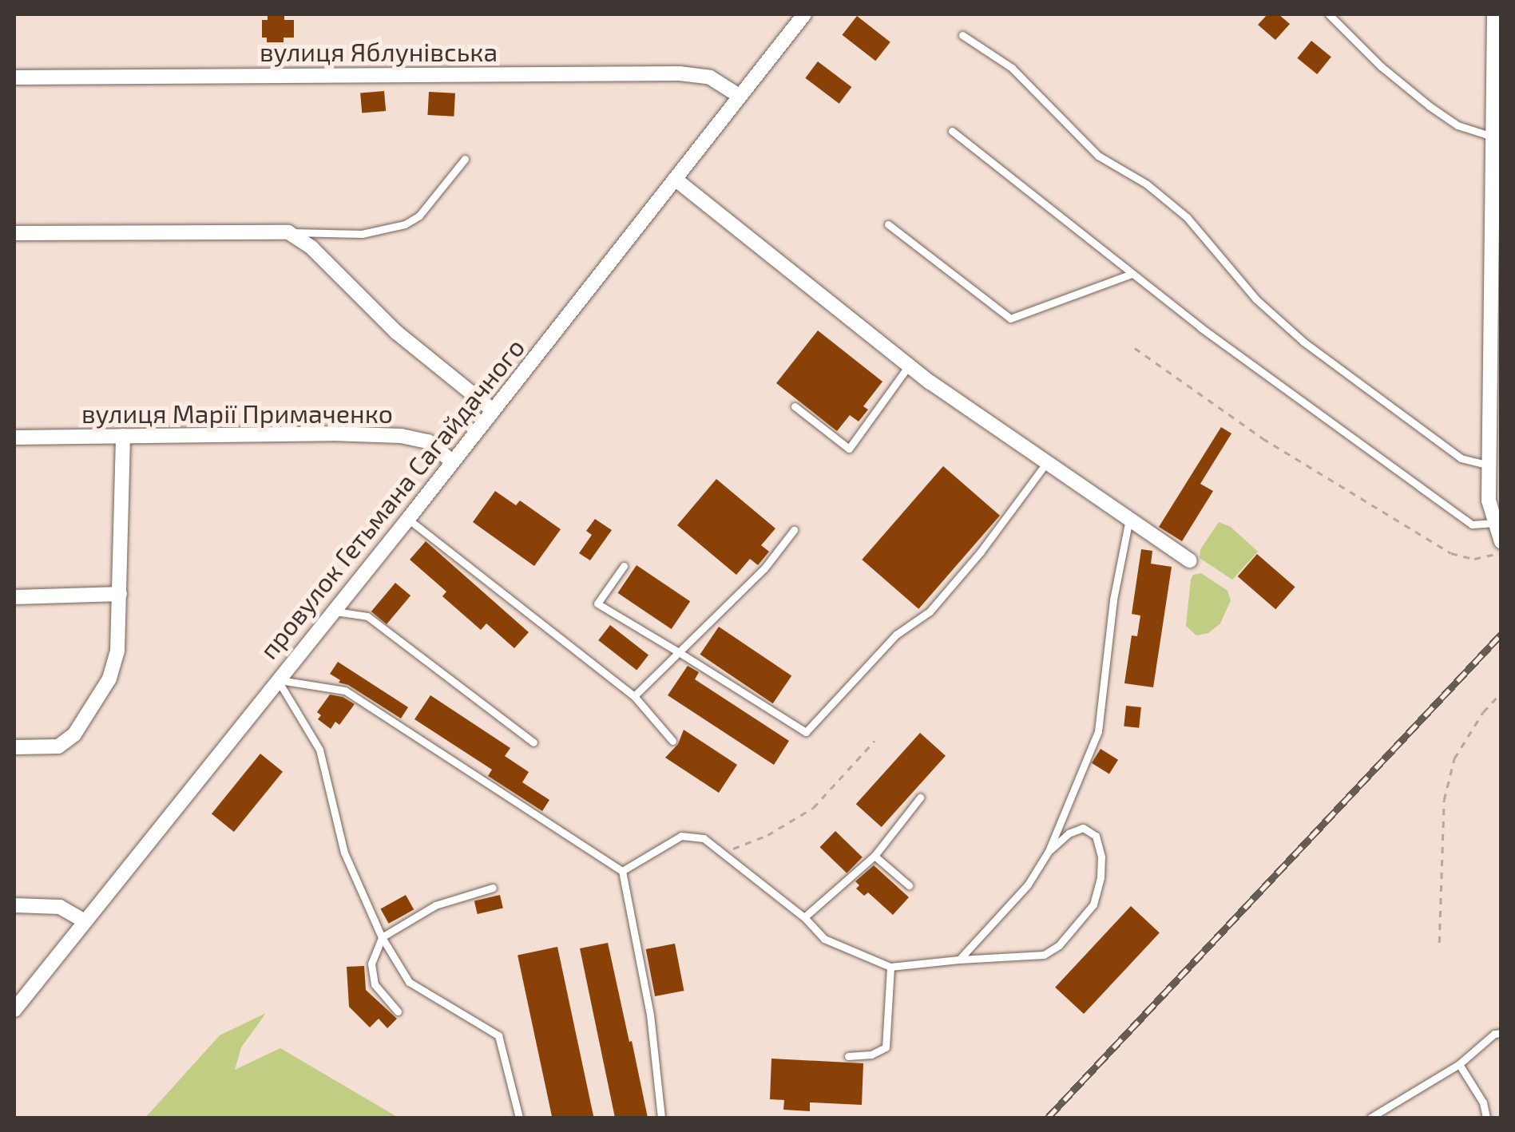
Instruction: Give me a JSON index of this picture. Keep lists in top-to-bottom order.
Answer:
{
  "streets": {
    "street": ["вулиця Яблунівська", "вулиця Марії Примаченко", "провулок Гетьмана Сагайдачного"]
  },
  "crossings": [
    ["вулиця Яблунівська", "провулок Гетьмана Сагайдачного"],
    ["вулиця Марії Примаченко", "провулок Гетьмана Сагайдачного"]
  ]
}
